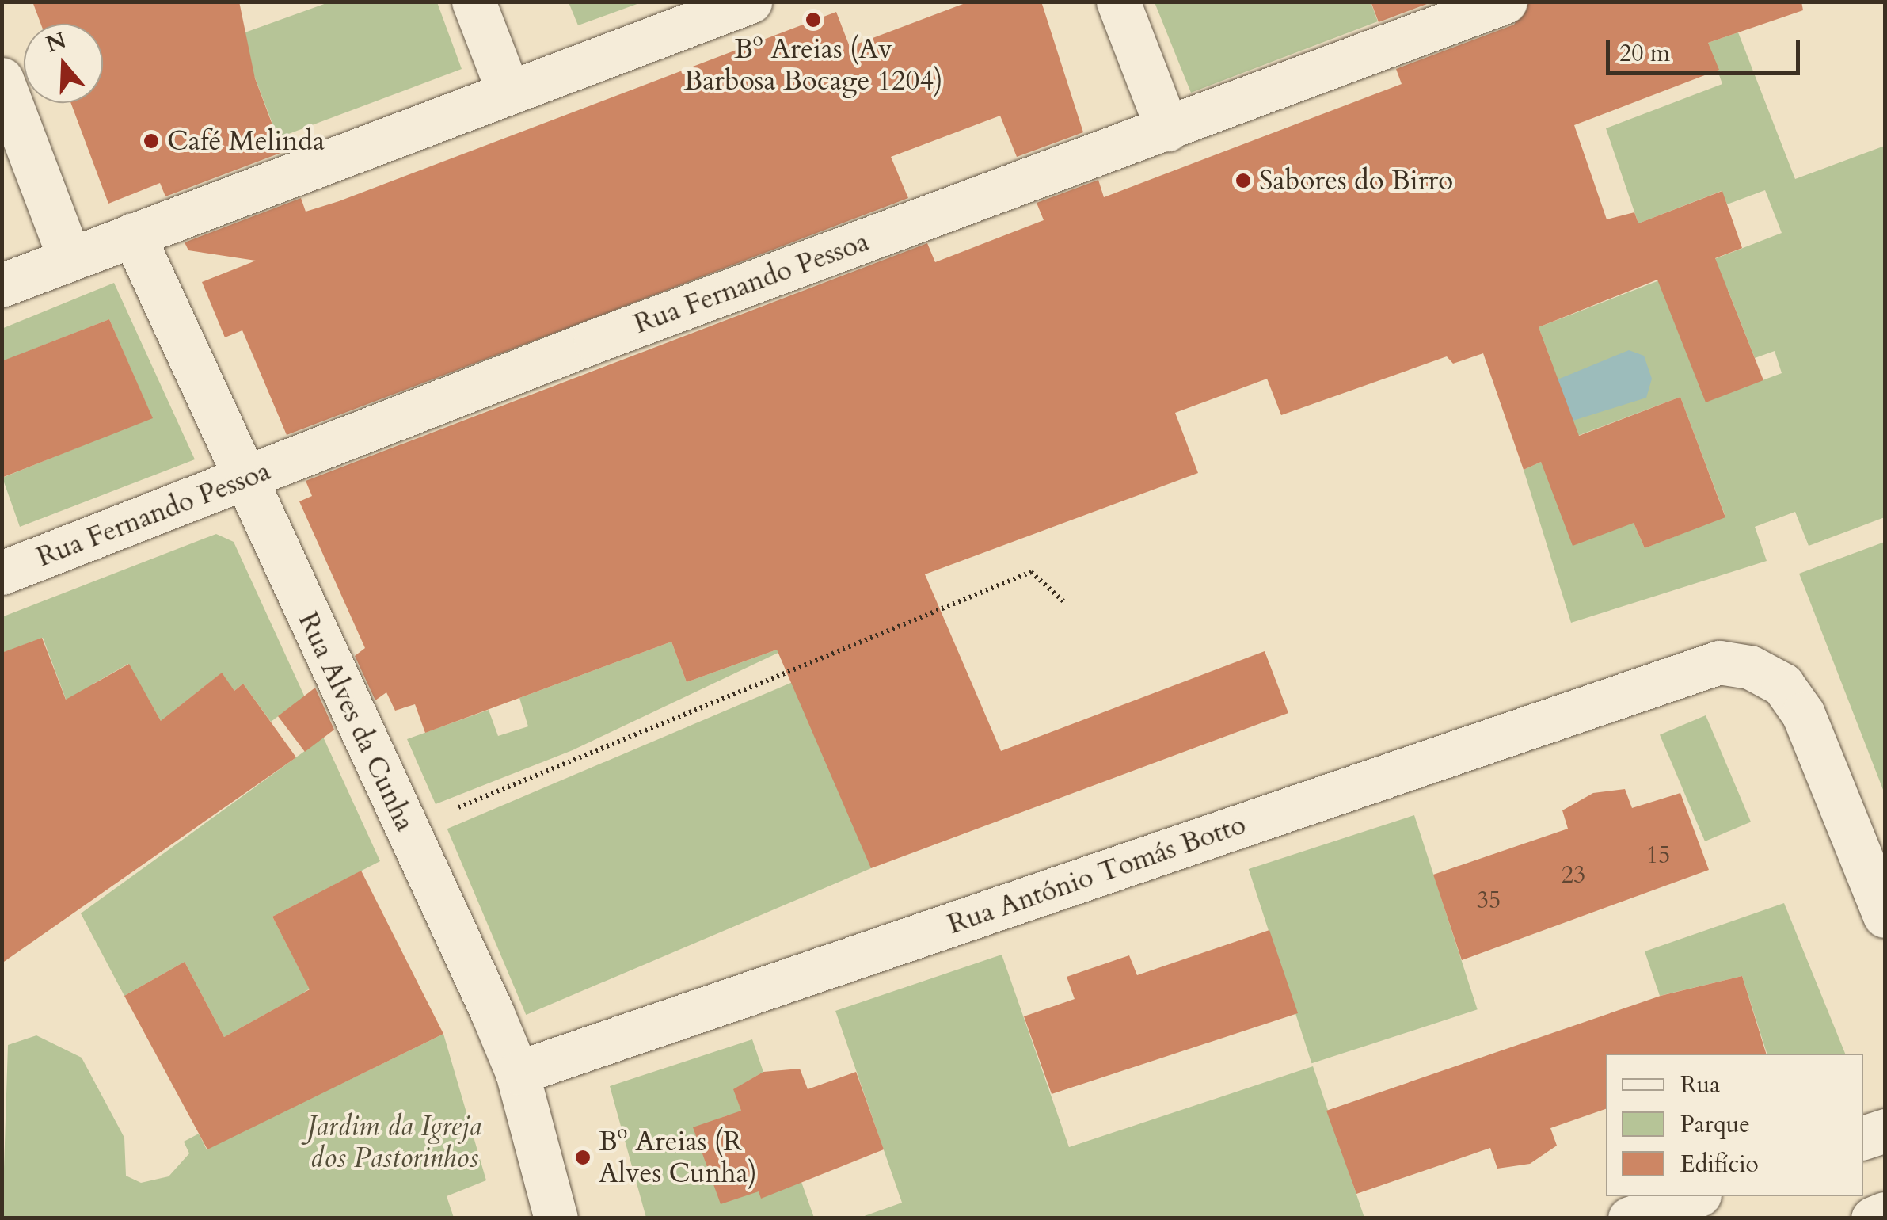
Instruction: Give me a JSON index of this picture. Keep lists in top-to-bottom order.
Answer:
{
  "streets": {
    "street": ["Rua Fernando Pessoa", "Rua Alves da Cunha", "Rua António Tomás Botto"]
  },
  "crossings": [
    ["Rua Fernando Pessoa", "Rua Alves da Cunha"],
    ["Rua Alves da Cunha", "Rua António Tomás Botto"]
  ],
  "parks": ["Jardim da Igreja dos Pastorinhos"],
  "places": [
    "Bº Areias (Av Barbosa Bocage 1204)",
    "Café Melinda",
    "Sabores do Birro",
    "Bº Areias (R Alves Cunha)"
  ],
  "house_numbers": ["15", "23", "35"],
  "legend": ["Rua", "Parque", "Edifício"],
  "scale_bar": "20 m",
  "north": "top"
}
